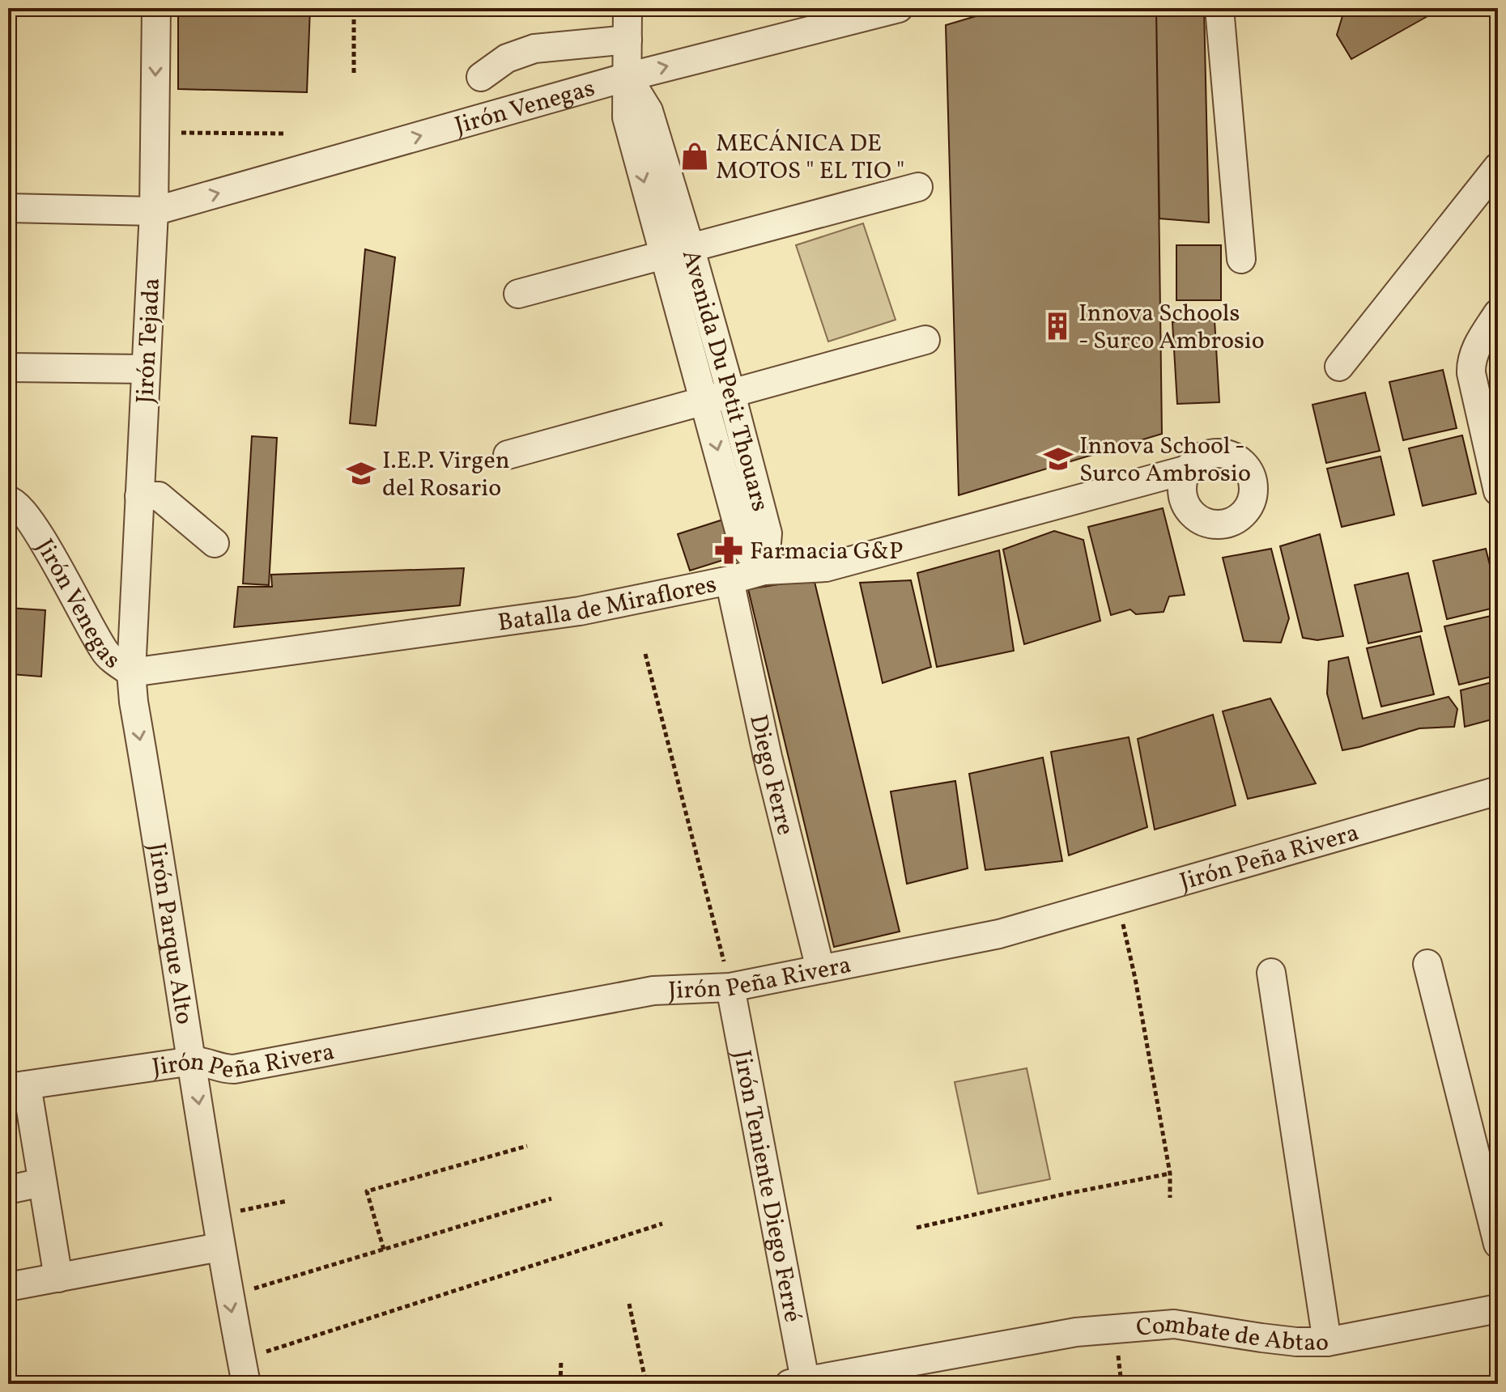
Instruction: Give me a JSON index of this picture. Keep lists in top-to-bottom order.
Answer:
{
  "streets": {
    "street": [
      "Jirón Venegas",
      "Jirón Tejada",
      "Avenida Du Petit Thouars",
      "Batalla de Miraflores",
      "Diego Ferre",
      "Jirón Peña Rivera",
      "Jirón Parque Alto",
      "Jirón Teniente Diego Ferré",
      "Combate de Abtao"
    ]
  },
  "crossings": [
    ["Jirón Venegas", "Jirón Tejada"],
    ["Jirón Venegas", "Avenida Du Petit Thouars"],
    ["Jirón Venegas", "Batalla de Miraflores"],
    ["Jirón Venegas", "Jirón Parque Alto"],
    ["Jirón Tejada", "Batalla de Miraflores"],
    ["Jirón Tejada", "Jirón Parque Alto"],
    ["Avenida Du Petit Thouars", "Batalla de Miraflores"],
    ["Batalla de Miraflores", "Diego Ferre"],
    ["Batalla de Miraflores", "Jirón Parque Alto"],
    ["Diego Ferre", "Jirón Peña Rivera"],
    ["Jirón Peña Rivera", "Jirón Parque Alto"],
    ["Jirón Peña Rivera", "Jirón Teniente Diego Ferré"],
    ["Jirón Teniente Diego Ferré", "Combate de Abtao"]
  ],
  "one_way": ["Jirón Parque Alto"],
  "places": {
    "shop": ["MECÁNICA DE MOTOS \" EL TIO \""],
    "building": ["Innova Schools - Surco Ambrosio"],
    "school or university": ["Innova School - Surco Ambrosio", "I.E.P. Virgen del Rosario"],
    "pharmacy": ["Farmacia G&P"]
  }
}
